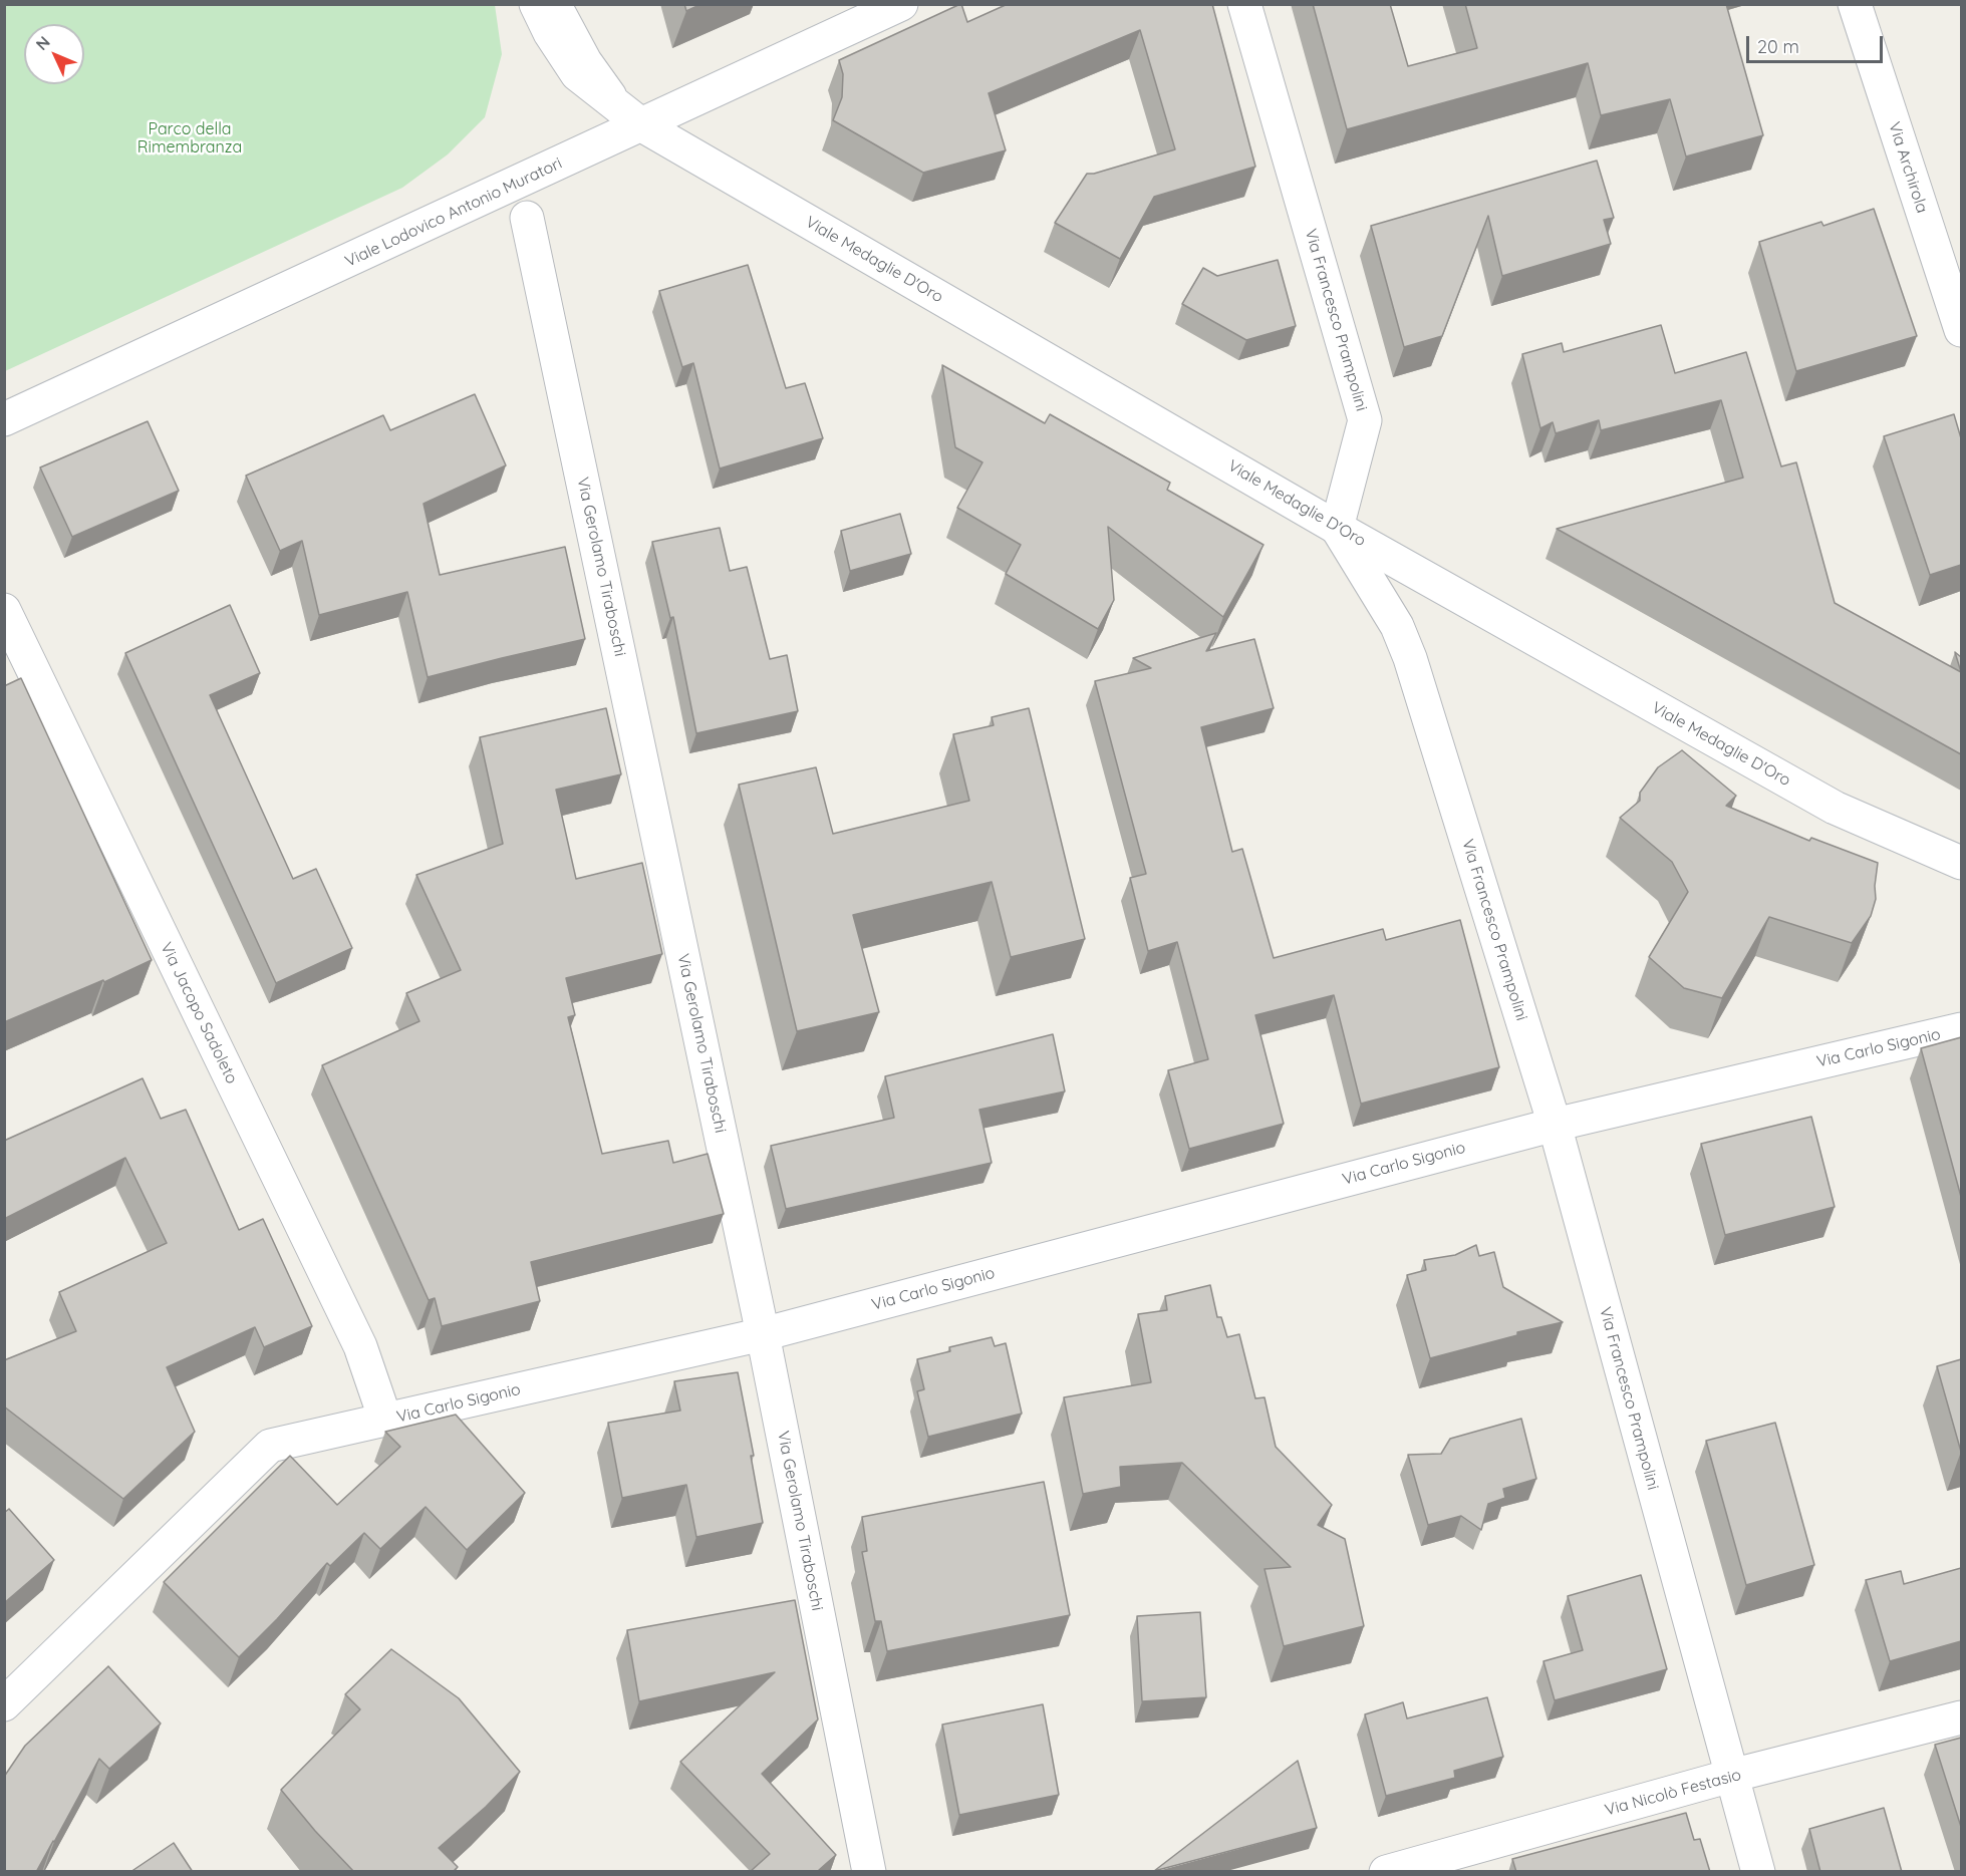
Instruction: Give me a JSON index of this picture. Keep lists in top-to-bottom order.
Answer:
{
  "streets": {
    "street": [
      "Via Archirola",
      "Viale Lodovico Antonio Muratori",
      "Viale Medaglie D'Oro",
      "Via Francesco Prampolini",
      "Via Gerolamo Tiraboschi",
      "Via Jacopo Sadoleto",
      "Via Carlo Sigonio",
      "Via Nicolò Festasio"
    ]
  },
  "crossings": [
    ["Viale Lodovico Antonio Muratori", "Viale Medaglie D'Oro"],
    ["Viale Medaglie D'Oro", "Via Francesco Prampolini"],
    ["Via Francesco Prampolini", "Via Carlo Sigonio"],
    ["Via Francesco Prampolini", "Via Nicolò Festasio"],
    ["Via Gerolamo Tiraboschi", "Via Carlo Sigonio"],
    ["Via Jacopo Sadoleto", "Via Carlo Sigonio"]
  ],
  "parks": ["Parco della Rimembranza"],
  "scale_bar": "20 m",
  "north": "top left"
}
